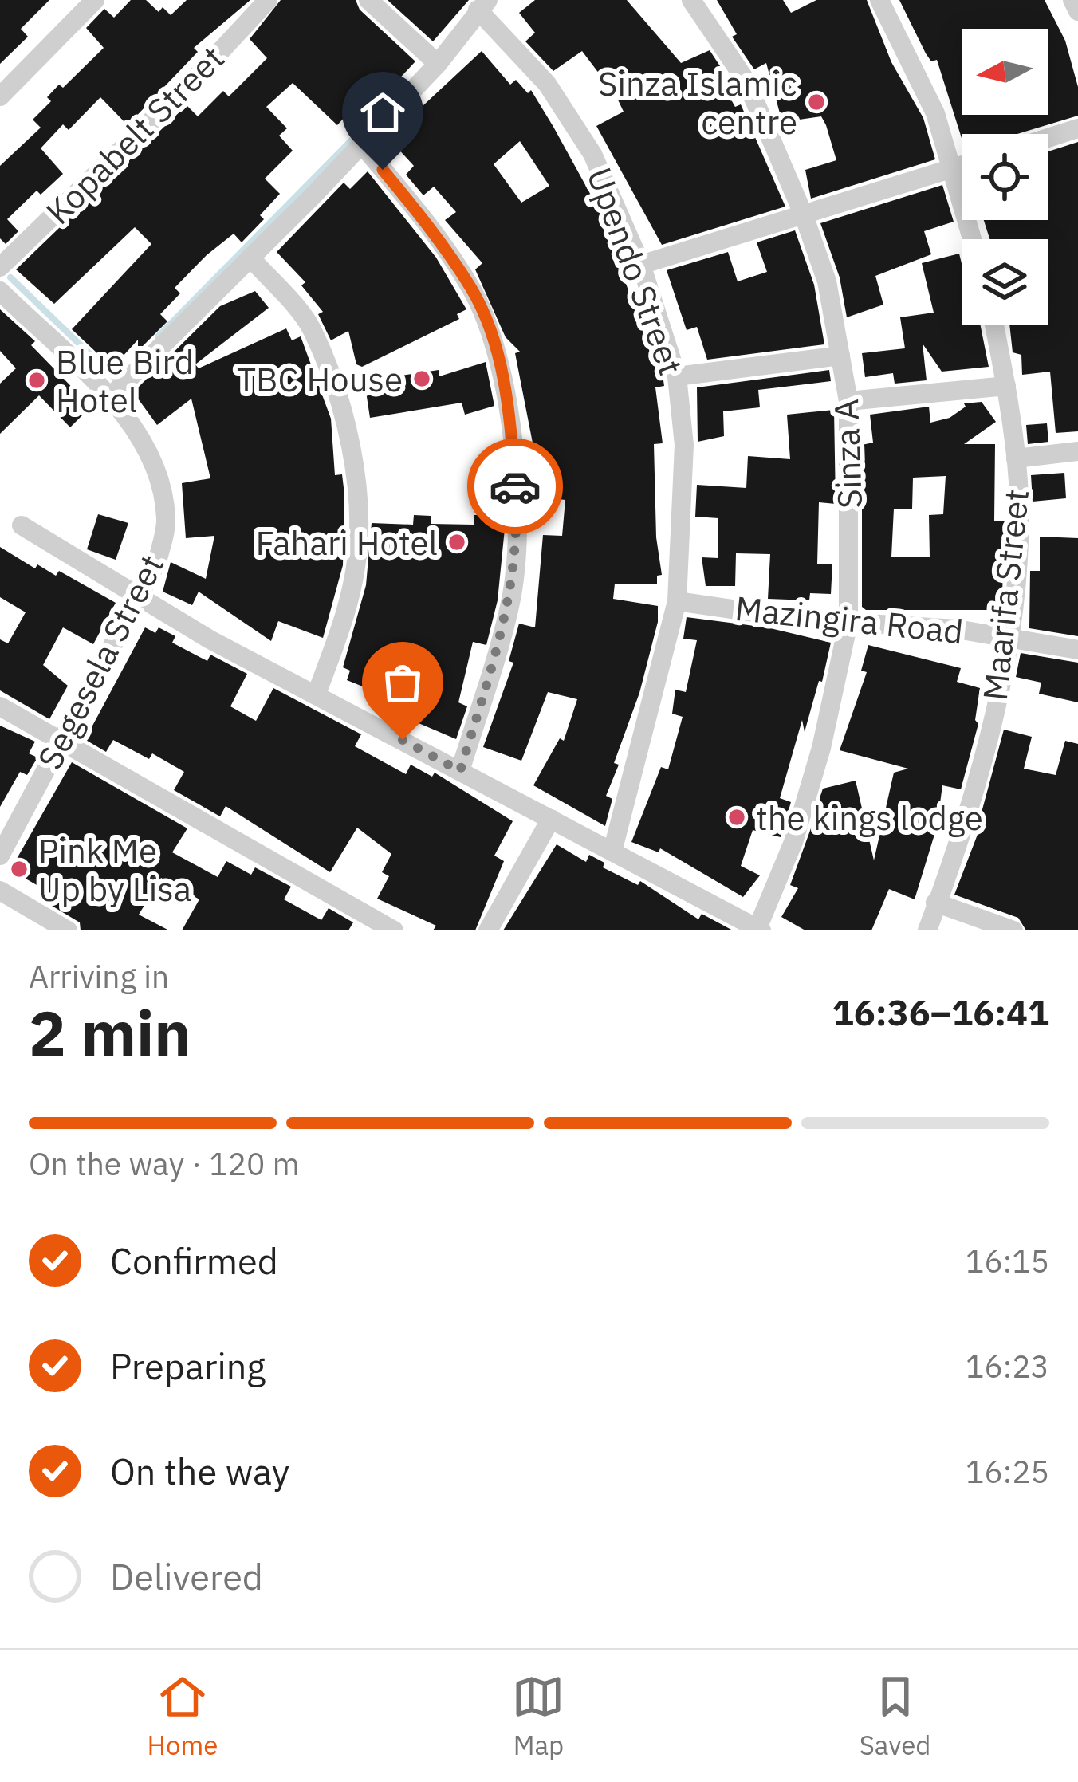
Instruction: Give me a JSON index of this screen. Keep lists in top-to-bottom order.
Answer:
{
  "streets": {
    "street": [
      "Kopabelt Street",
      "Upendo Street",
      "Sinza A",
      "Maarifa Street",
      "Mazingira Road",
      "Segesela Street"
    ]
  },
  "crossings": [
    ["Upendo Street", "Mazingira Road"],
    ["Sinza A", "Mazingira Road"],
    ["Maarifa Street", "Mazingira Road"]
  ],
  "places": [
    "Sinza Islamic centre",
    "TBC House",
    "Blue Bird Hotel",
    "Fahari Hotel",
    "the kings lodge",
    "Pink Me Up by Lisa"
  ],
  "north": "left",
  "page": {
    "heading": ["2 min", "Arriving in", "16:36–16:41"],
    "bar": "On the way · 120 m",
    "list": [
      ["Confirmed", "16:15"],
      ["Preparing", "16:23"],
      ["On the way", "16:25"],
      "Delivered"
    ],
    "tabs": ["Home", "Map", "Saved"]
  }
}
